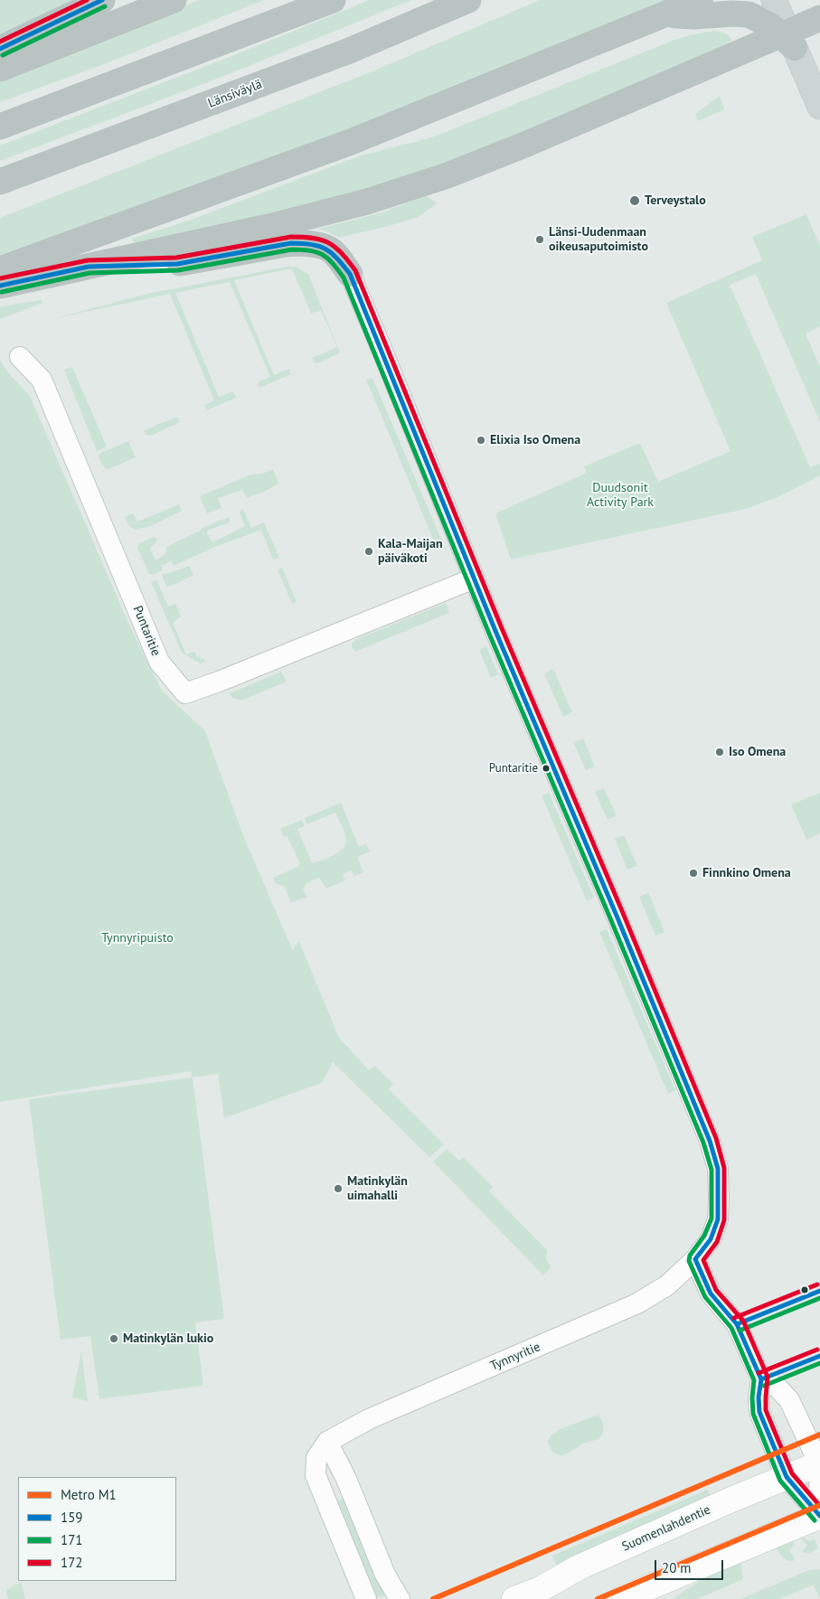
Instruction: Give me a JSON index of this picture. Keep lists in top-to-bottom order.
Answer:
{
  "streets": {
    "highway": ["Länsiväylä"],
    "main road": ["Suomenlahdentie"],
    "street": ["Puntaritie", "Tynnyritie"]
  },
  "crossings": [
    ["Puntaritie", "Tynnyritie"]
  ],
  "parks": ["Duudsonit Activity Park", "Tynnyripuisto"],
  "places": [
    "Terveystalo",
    "Länsi-Uudenmaan oikeusaputoimisto",
    "Elixia Iso Omena",
    "Kala-Maijan päiväkoti",
    "Iso Omena",
    "Puntaritie",
    "Finnkino Omena",
    "Matinkylän uimahalli",
    "Matinkylän lukio"
  ],
  "lines": [
    "transit line 159",
    "transit line 172",
    "transit line 171",
    "metro line M1"
  ],
  "legend": [
    "Metro M1",
    "159",
    "171",
    "172"
  ],
  "scale_bar": "20 m"
}
